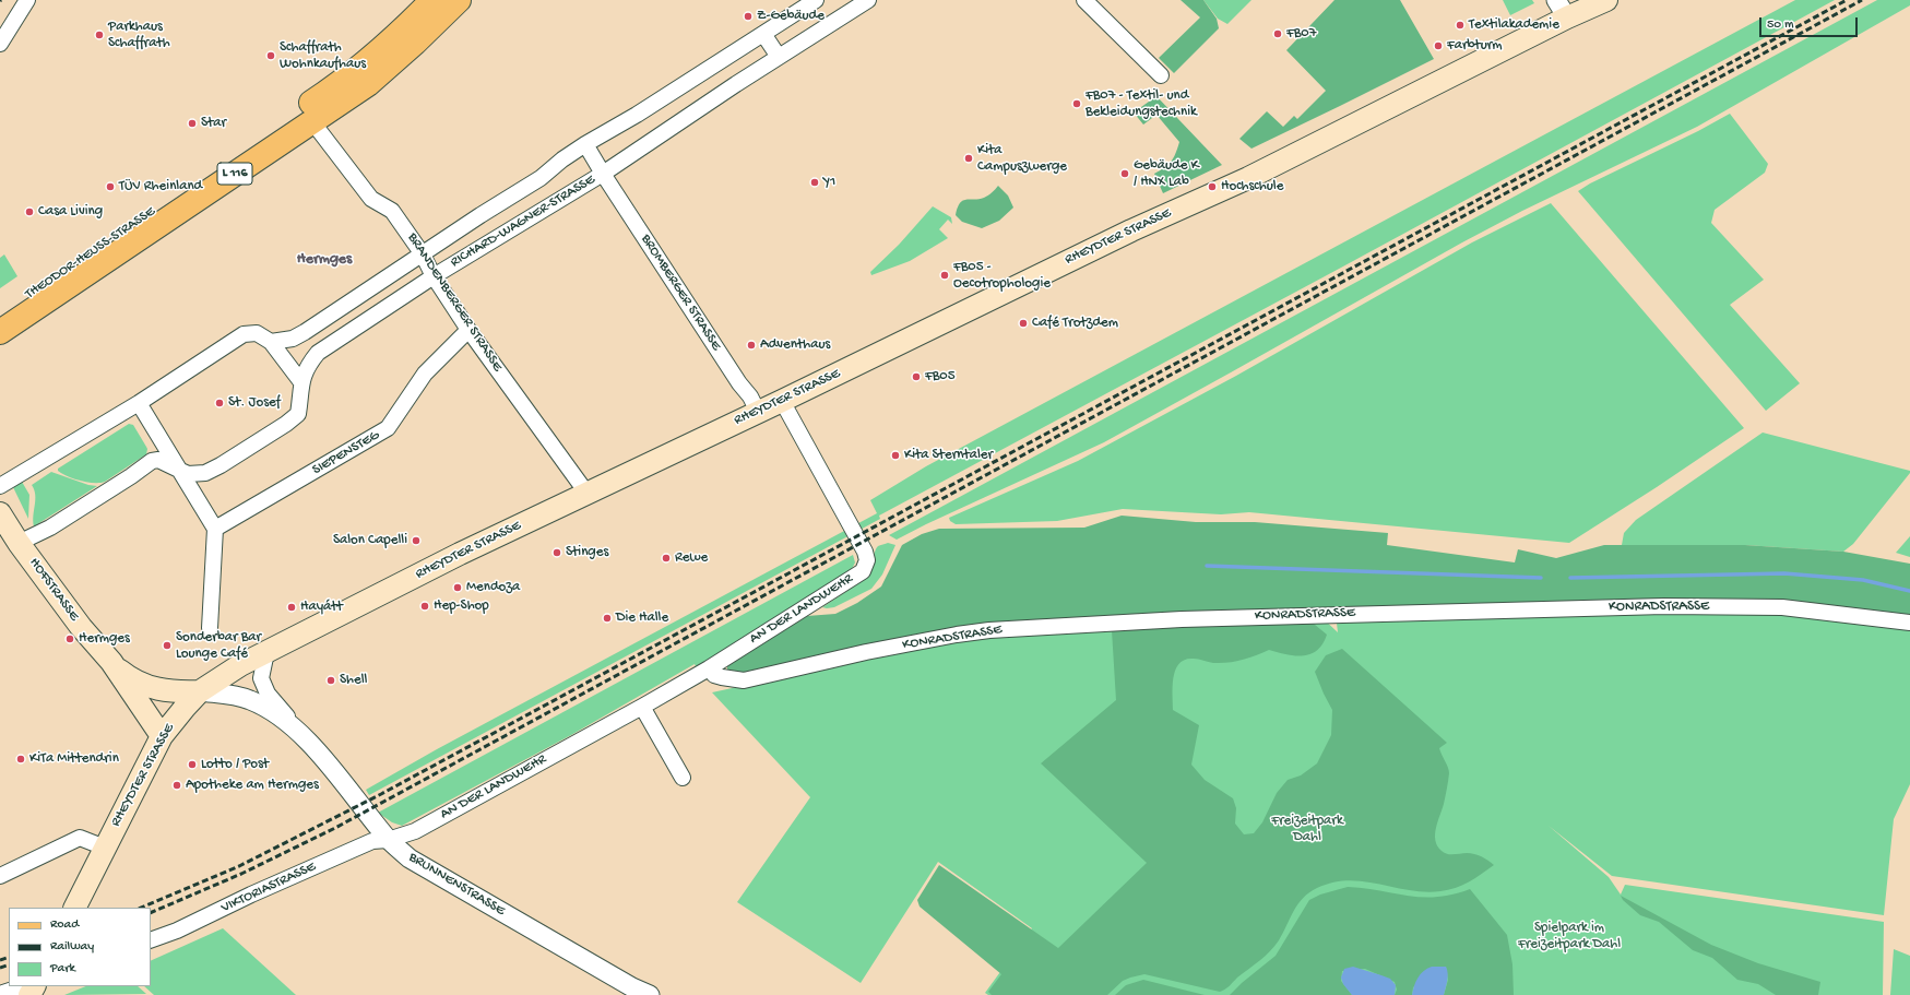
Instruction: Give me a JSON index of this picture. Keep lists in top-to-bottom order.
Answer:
{
  "streets": {
    "main road": [
      "L 116",
      "RHEYDTER STRASSE",
      "THEODOR-HEUSS-STRASSE",
      "HOFSTRASSE"
    ],
    "street": [
      "RICHARD-WAGNER-STRASSE",
      "BROMBERGER STRASSE",
      "BRANDENBERGER STRASSE",
      "SIEPENSTEG",
      "KONRADSTRASSE",
      "AN DER LANDWEHR",
      "BRUNNENSTRASSE",
      "VIKTORIASTRASSE"
    ]
  },
  "crossings": [
    ["RICHARD-WAGNER-STRASSE", "BROMBERGER STRASSE"],
    ["RICHARD-WAGNER-STRASSE", "BRANDENBERGER STRASSE"],
    ["RICHARD-WAGNER-STRASSE", "HOFSTRASSE"],
    ["RHEYDTER STRASSE", "BROMBERGER STRASSE"],
    ["RHEYDTER STRASSE", "BRANDENBERGER STRASSE"],
    ["RHEYDTER STRASSE", "HOFSTRASSE"],
    ["RHEYDTER STRASSE", "AN DER LANDWEHR"],
    ["RHEYDTER STRASSE", "BRUNNENSTRASSE"],
    ["THEODOR-HEUSS-STRASSE", "BRANDENBERGER STRASSE"],
    ["BRANDENBERGER STRASSE", "SIEPENSTEG"],
    ["HOFSTRASSE", "BRUNNENSTRASSE"],
    ["KONRADSTRASSE", "AN DER LANDWEHR"],
    ["AN DER LANDWEHR", "BRUNNENSTRASSE"],
    ["AN DER LANDWEHR", "VIKTORIASTRASSE"],
    ["BRUNNENSTRASSE", "VIKTORIASTRASSE"]
  ],
  "districts": ["Hermges"],
  "parks": ["Freizeitpark Dahl", "Spielpark im Freizeitpark Dahl"],
  "places": [
    "Z-Gebäude",
    "Textilakademie",
    "FB07",
    "Parkhaus Schaffrath",
    "Farbturm",
    "Schaffrath Wohnkaufhaus",
    "FB07 - Textil- und Bekleidungstechnik",
    "Star",
    "Kita Campuszwerge",
    "Gebäude K / HNX Lab",
    "Y1",
    "TÜV Rheinland",
    "Hochschule",
    "Casa Living",
    "FB05 - Oecotrophologie",
    "Café Trotzdem",
    "Adventhaus",
    "FB05",
    "St. Josef",
    "Kita Sterntaler",
    "Salon Capelli",
    "Stinges",
    "Rewe",
    "Mendoza",
    "Hep-Shop",
    "Hayátt",
    "Die Halle",
    "Hermges",
    "Sonderbar Bar Lounge Café",
    "Shell",
    "KiTa Mittendrin",
    "Lotto / Post",
    "Apotheke am Hermges"
  ],
  "legend": ["Road", "Railway", "Park"],
  "scale_bar": "50 m"
}
